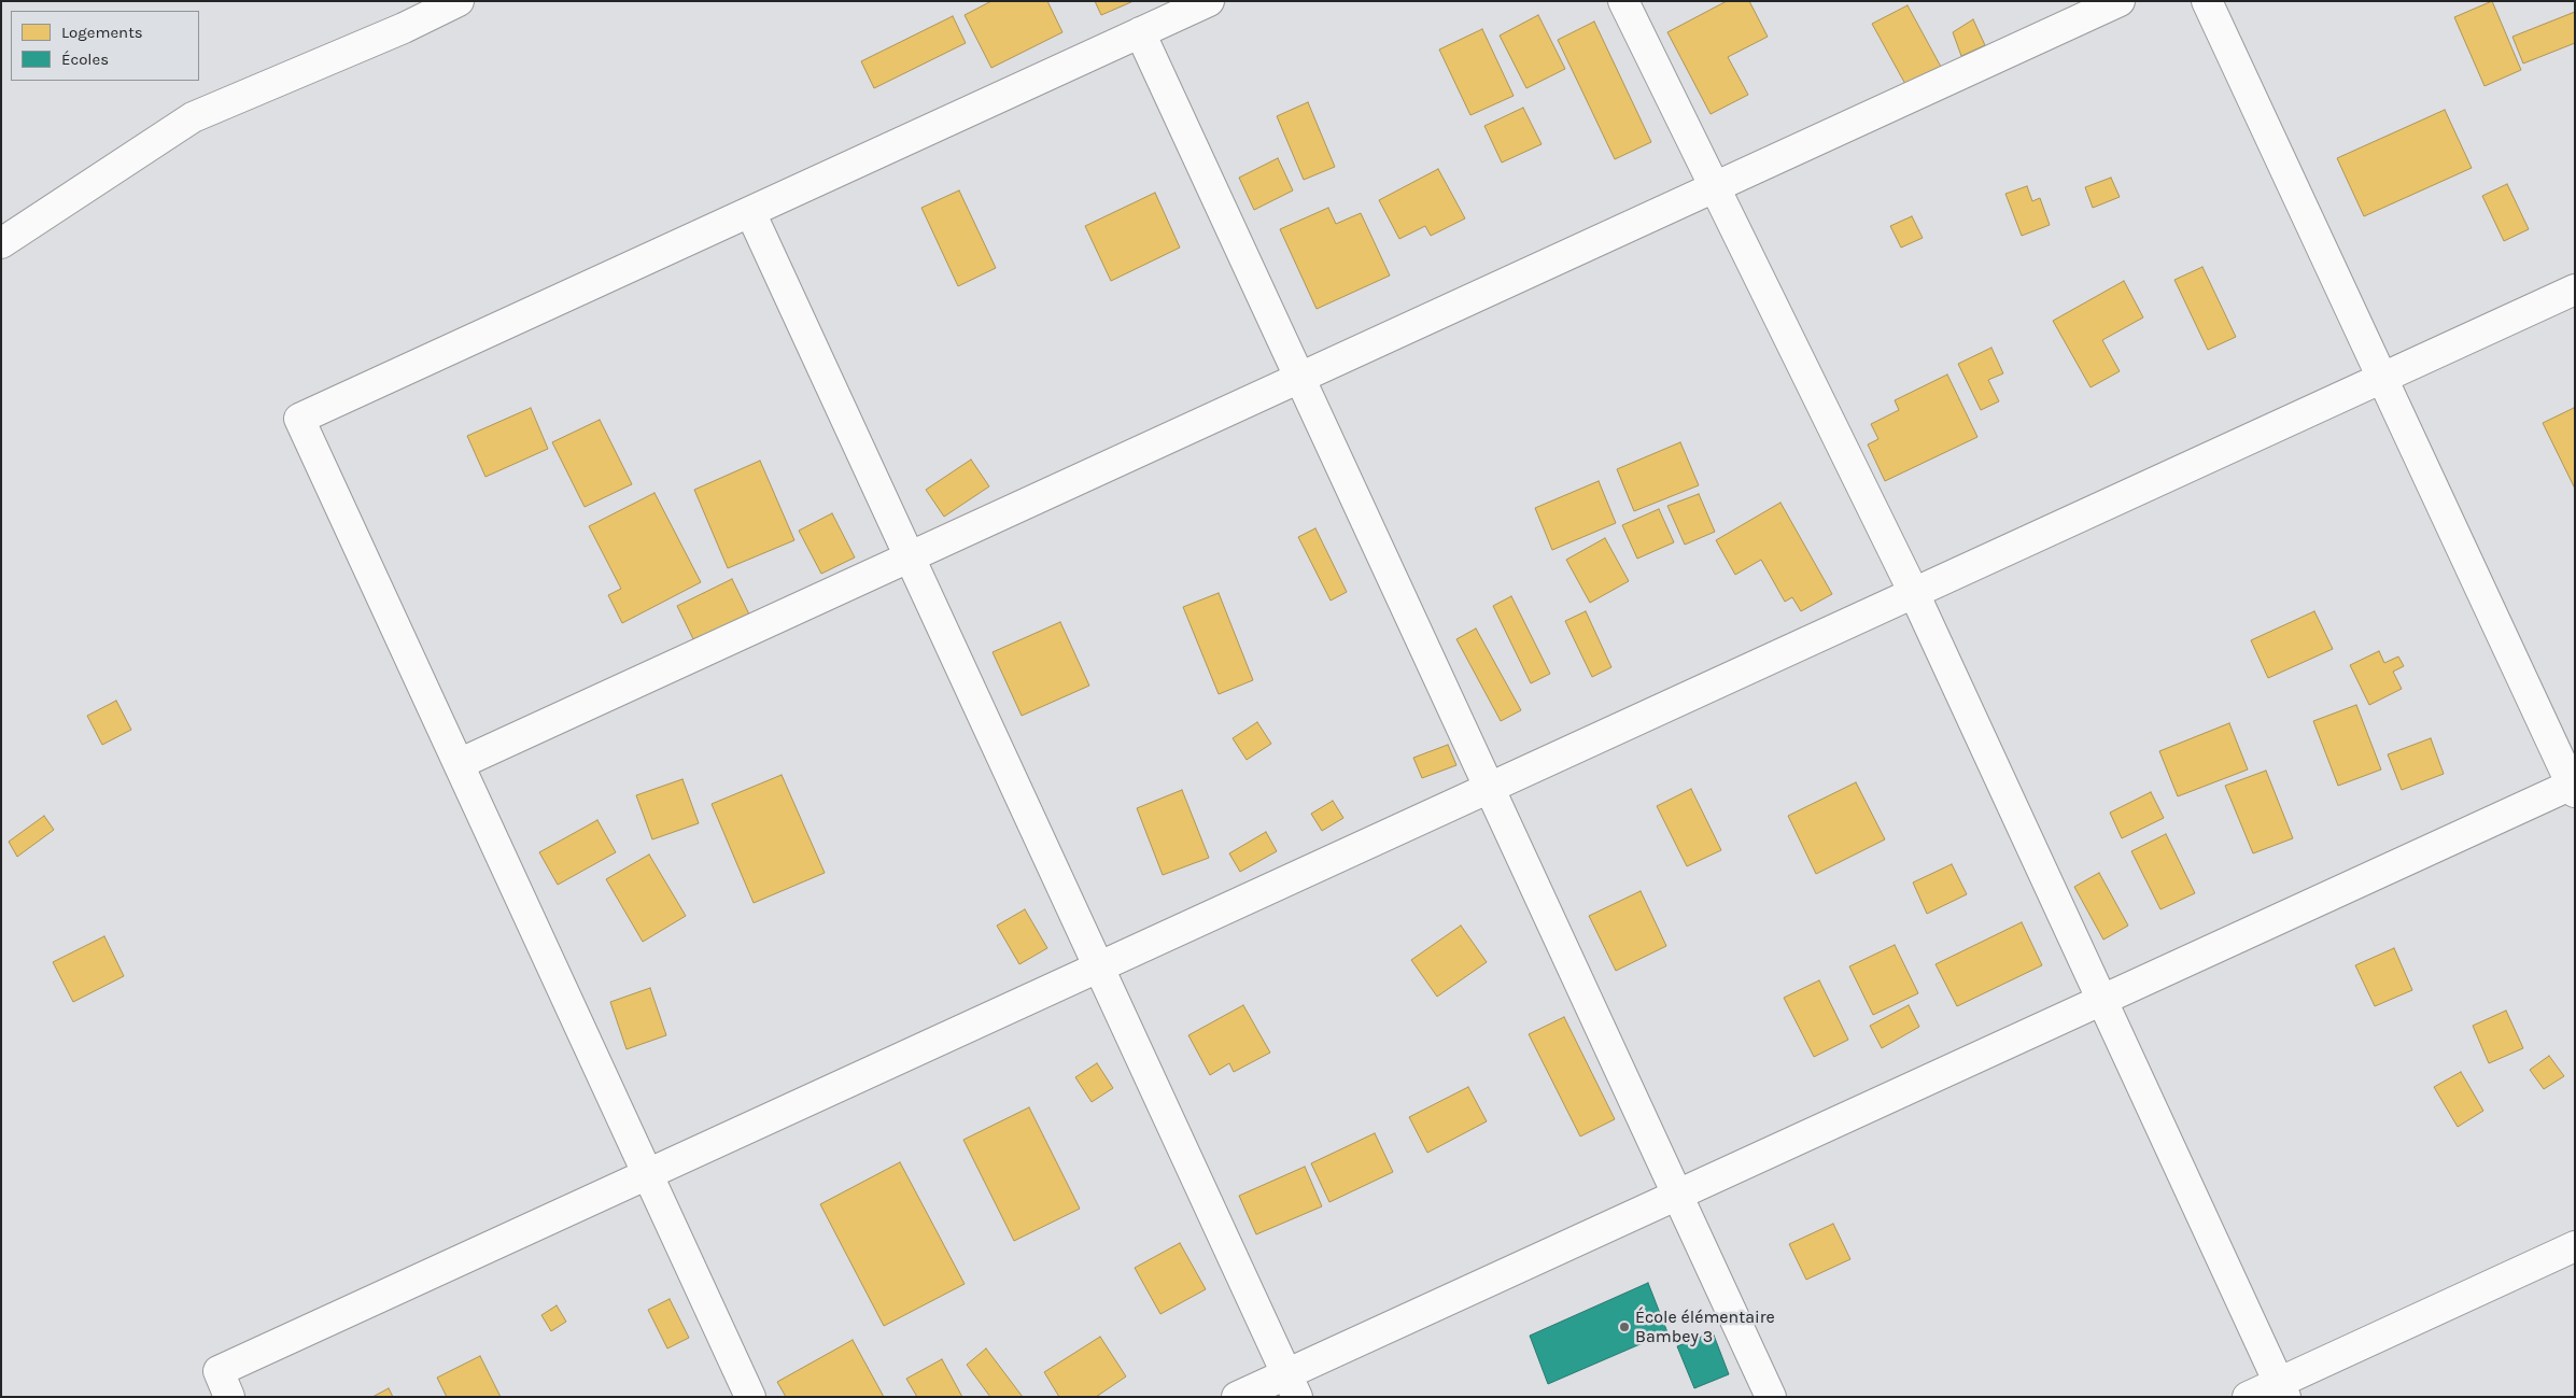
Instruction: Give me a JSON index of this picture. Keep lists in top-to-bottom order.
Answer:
{
  "places": ["École élémentaire Bambey 3"],
  "legend": ["Logements", "Écoles"]
}
